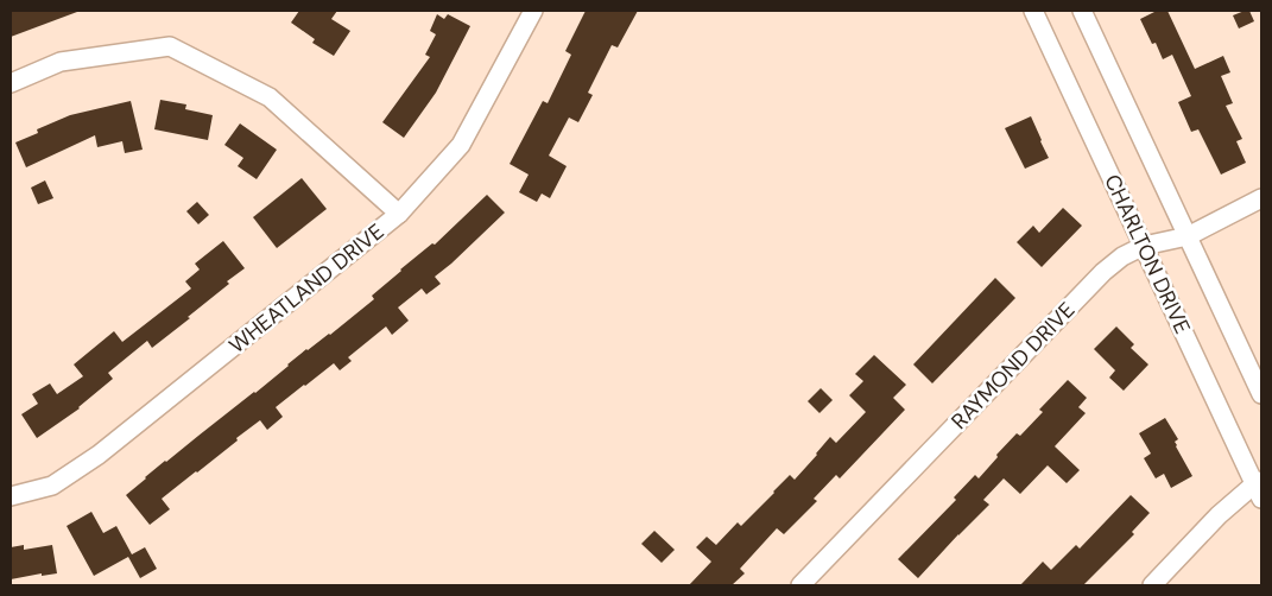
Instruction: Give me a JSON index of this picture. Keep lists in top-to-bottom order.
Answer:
{
  "streets": {
    "street": ["CHARLTON DRIVE", "WHEATLAND DRIVE", "RAYMOND DRIVE"]
  },
  "crossings": [
    ["CHARLTON DRIVE", "RAYMOND DRIVE"]
  ]
}
